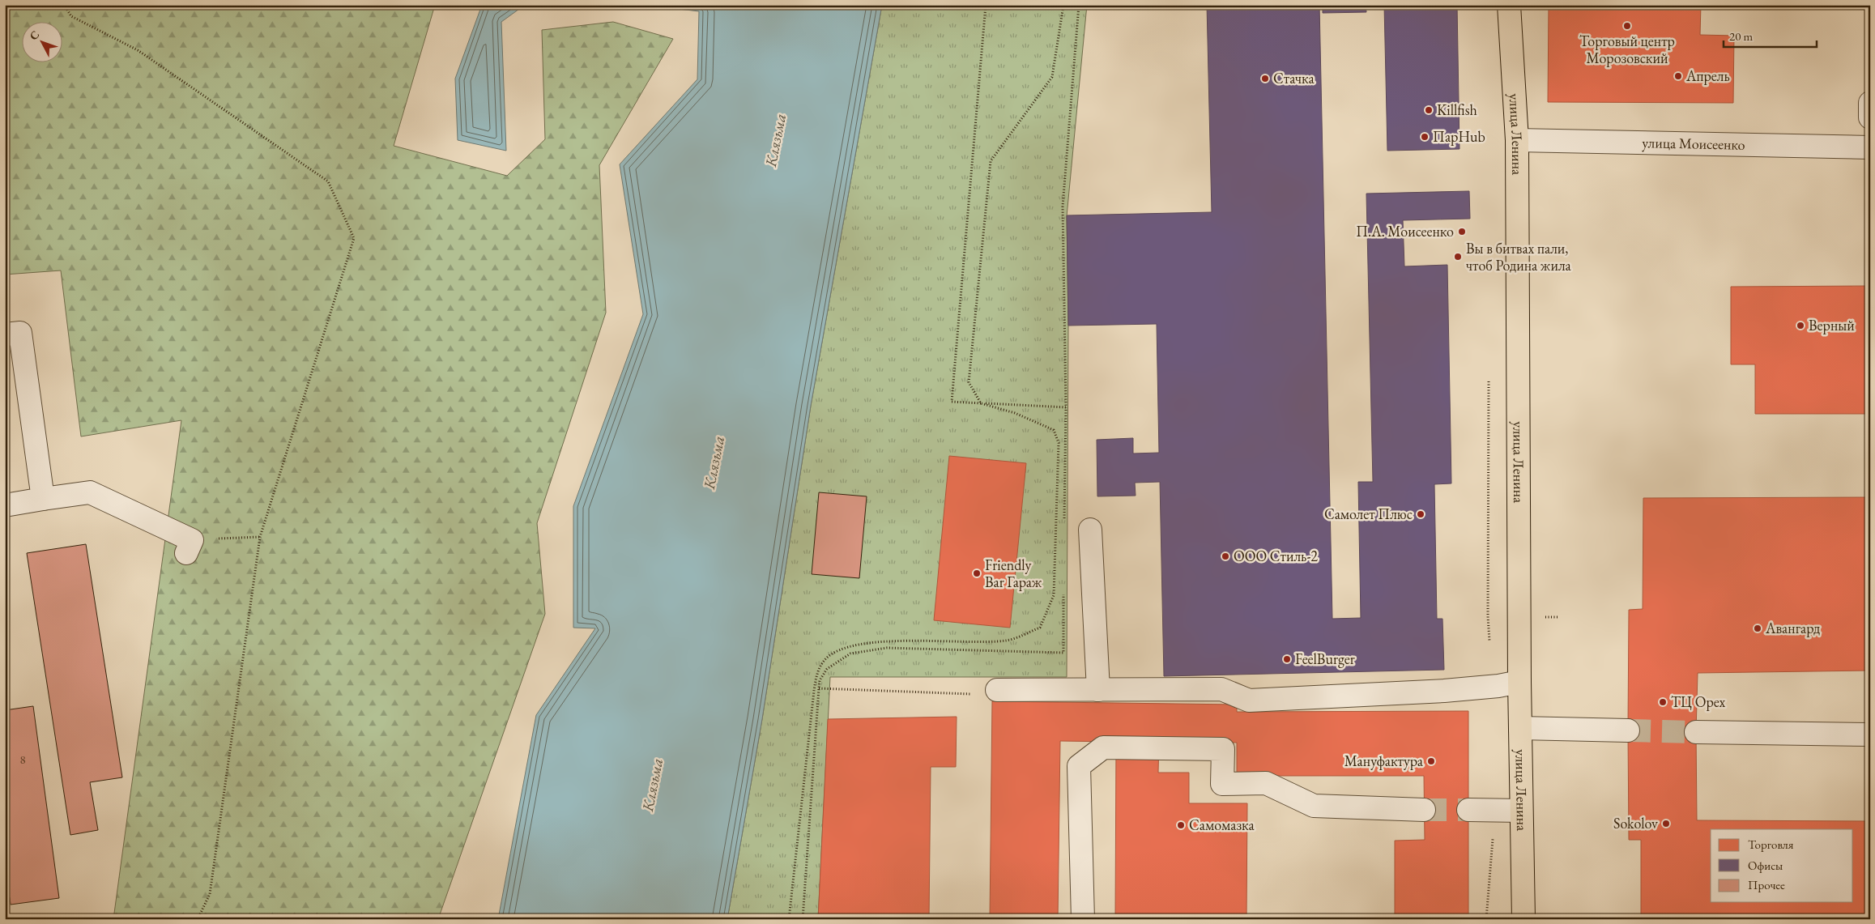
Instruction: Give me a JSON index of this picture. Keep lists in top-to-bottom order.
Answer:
{
  "streets": {
    "main road": ["улица Ленина"],
    "street": ["улица Моисеенко"]
  },
  "crossings": [
    ["улица Ленина", "улица Моисеенко"]
  ],
  "water": ["Клязьма"],
  "places": [
    "Торговый центр Морозовский",
    "Апрель",
    "Стачка",
    "Killfish",
    "ПарHub",
    "П.А. Моисеенко",
    "Вы в битвах пали, чтоб Родина жила",
    "Верный",
    "Самолет Плюс",
    "ООО Стиль-2",
    "Friendly Bar Гараж",
    "Авангард",
    "FeelBurger",
    "ТЦ Орех",
    "Мануфактура",
    "Sokolov",
    "Самомазка"
  ],
  "house_numbers": ["8"],
  "legend": ["Торговля", "Офисы", "Прочее"],
  "scale_bar": "20 m",
  "north": "top left"
}
